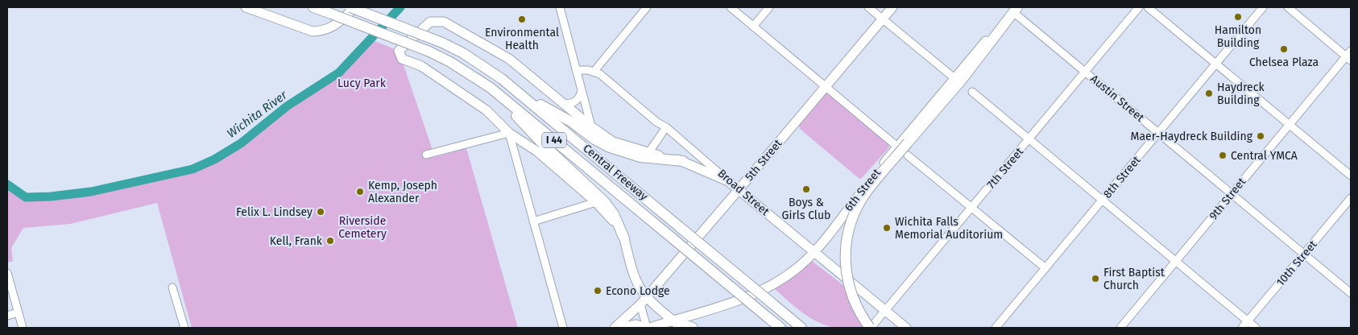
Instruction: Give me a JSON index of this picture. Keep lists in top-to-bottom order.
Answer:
{
  "streets": {
    "highway": ["I 44", "Central Freeway"],
    "main road": ["5th Street", "6th Street", "Broad Street"],
    "street": [
      "Austin Street",
      "7th Street",
      "8th Street",
      "9th Street",
      "10th Street"
    ]
  },
  "crossings": [
    ["Austin Street", "7th Street"],
    ["Austin Street", "8th Street"],
    ["Austin Street", "6th Street"],
    ["Austin Street", "9th Street"],
    ["Austin Street", "10th Street"],
    ["5th Street", "Broad Street"],
    ["7th Street", "Broad Street"],
    ["Central Freeway", "Broad Street"],
    ["6th Street", "Broad Street"]
  ],
  "water": ["Wichita River"],
  "parks": ["Lucy Park", "Riverside Cemetery"],
  "places": [
    "Hamilton Building",
    "Environmental Health",
    "Chelsea Plaza",
    "Haydreck Building",
    "Maer-Haydreck Building",
    "Central YMCA",
    "Boys & Girls Club",
    "Kemp, Joseph Alexander",
    "Felix L. Lindsey",
    "Wichita Falls Memorial Auditorium",
    "Kell, Frank",
    "First Baptist Church",
    "Econo Lodge"
  ]
}
